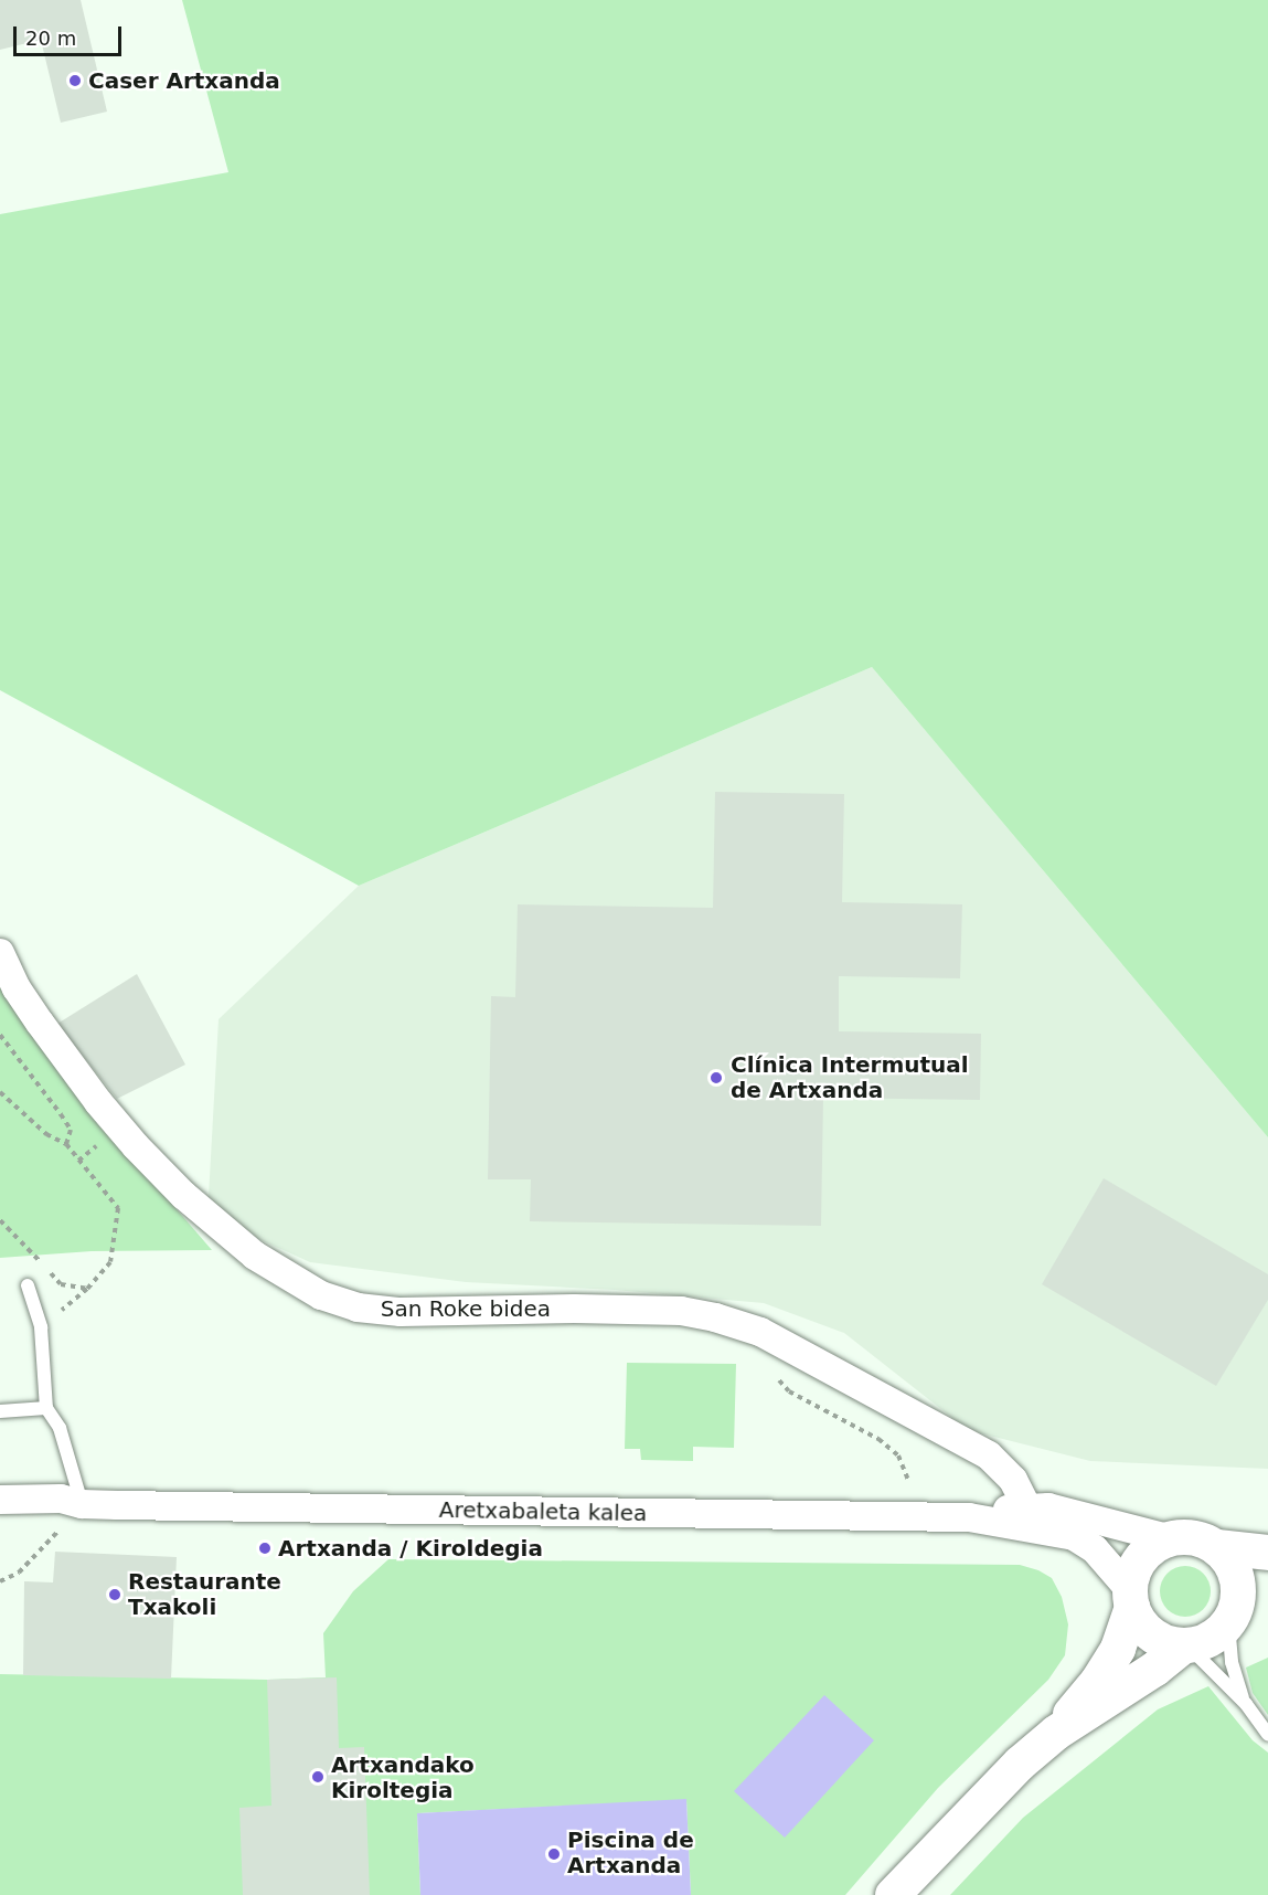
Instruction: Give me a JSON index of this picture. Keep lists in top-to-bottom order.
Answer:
{
  "streets": {
    "street": ["San Roke bidea", "Aretxabaleta kalea"]
  },
  "crossings": [
    ["San Roke bidea", "Aretxabaleta kalea"]
  ],
  "places": [
    "Caser Artxanda",
    "Clínica Intermutual de Artxanda",
    "Artxanda / Kiroldegia",
    "Restaurante Txakoli",
    "Artxandako Kiroltegia",
    "Piscina de Artxanda"
  ],
  "scale_bar": "20 m"
}
